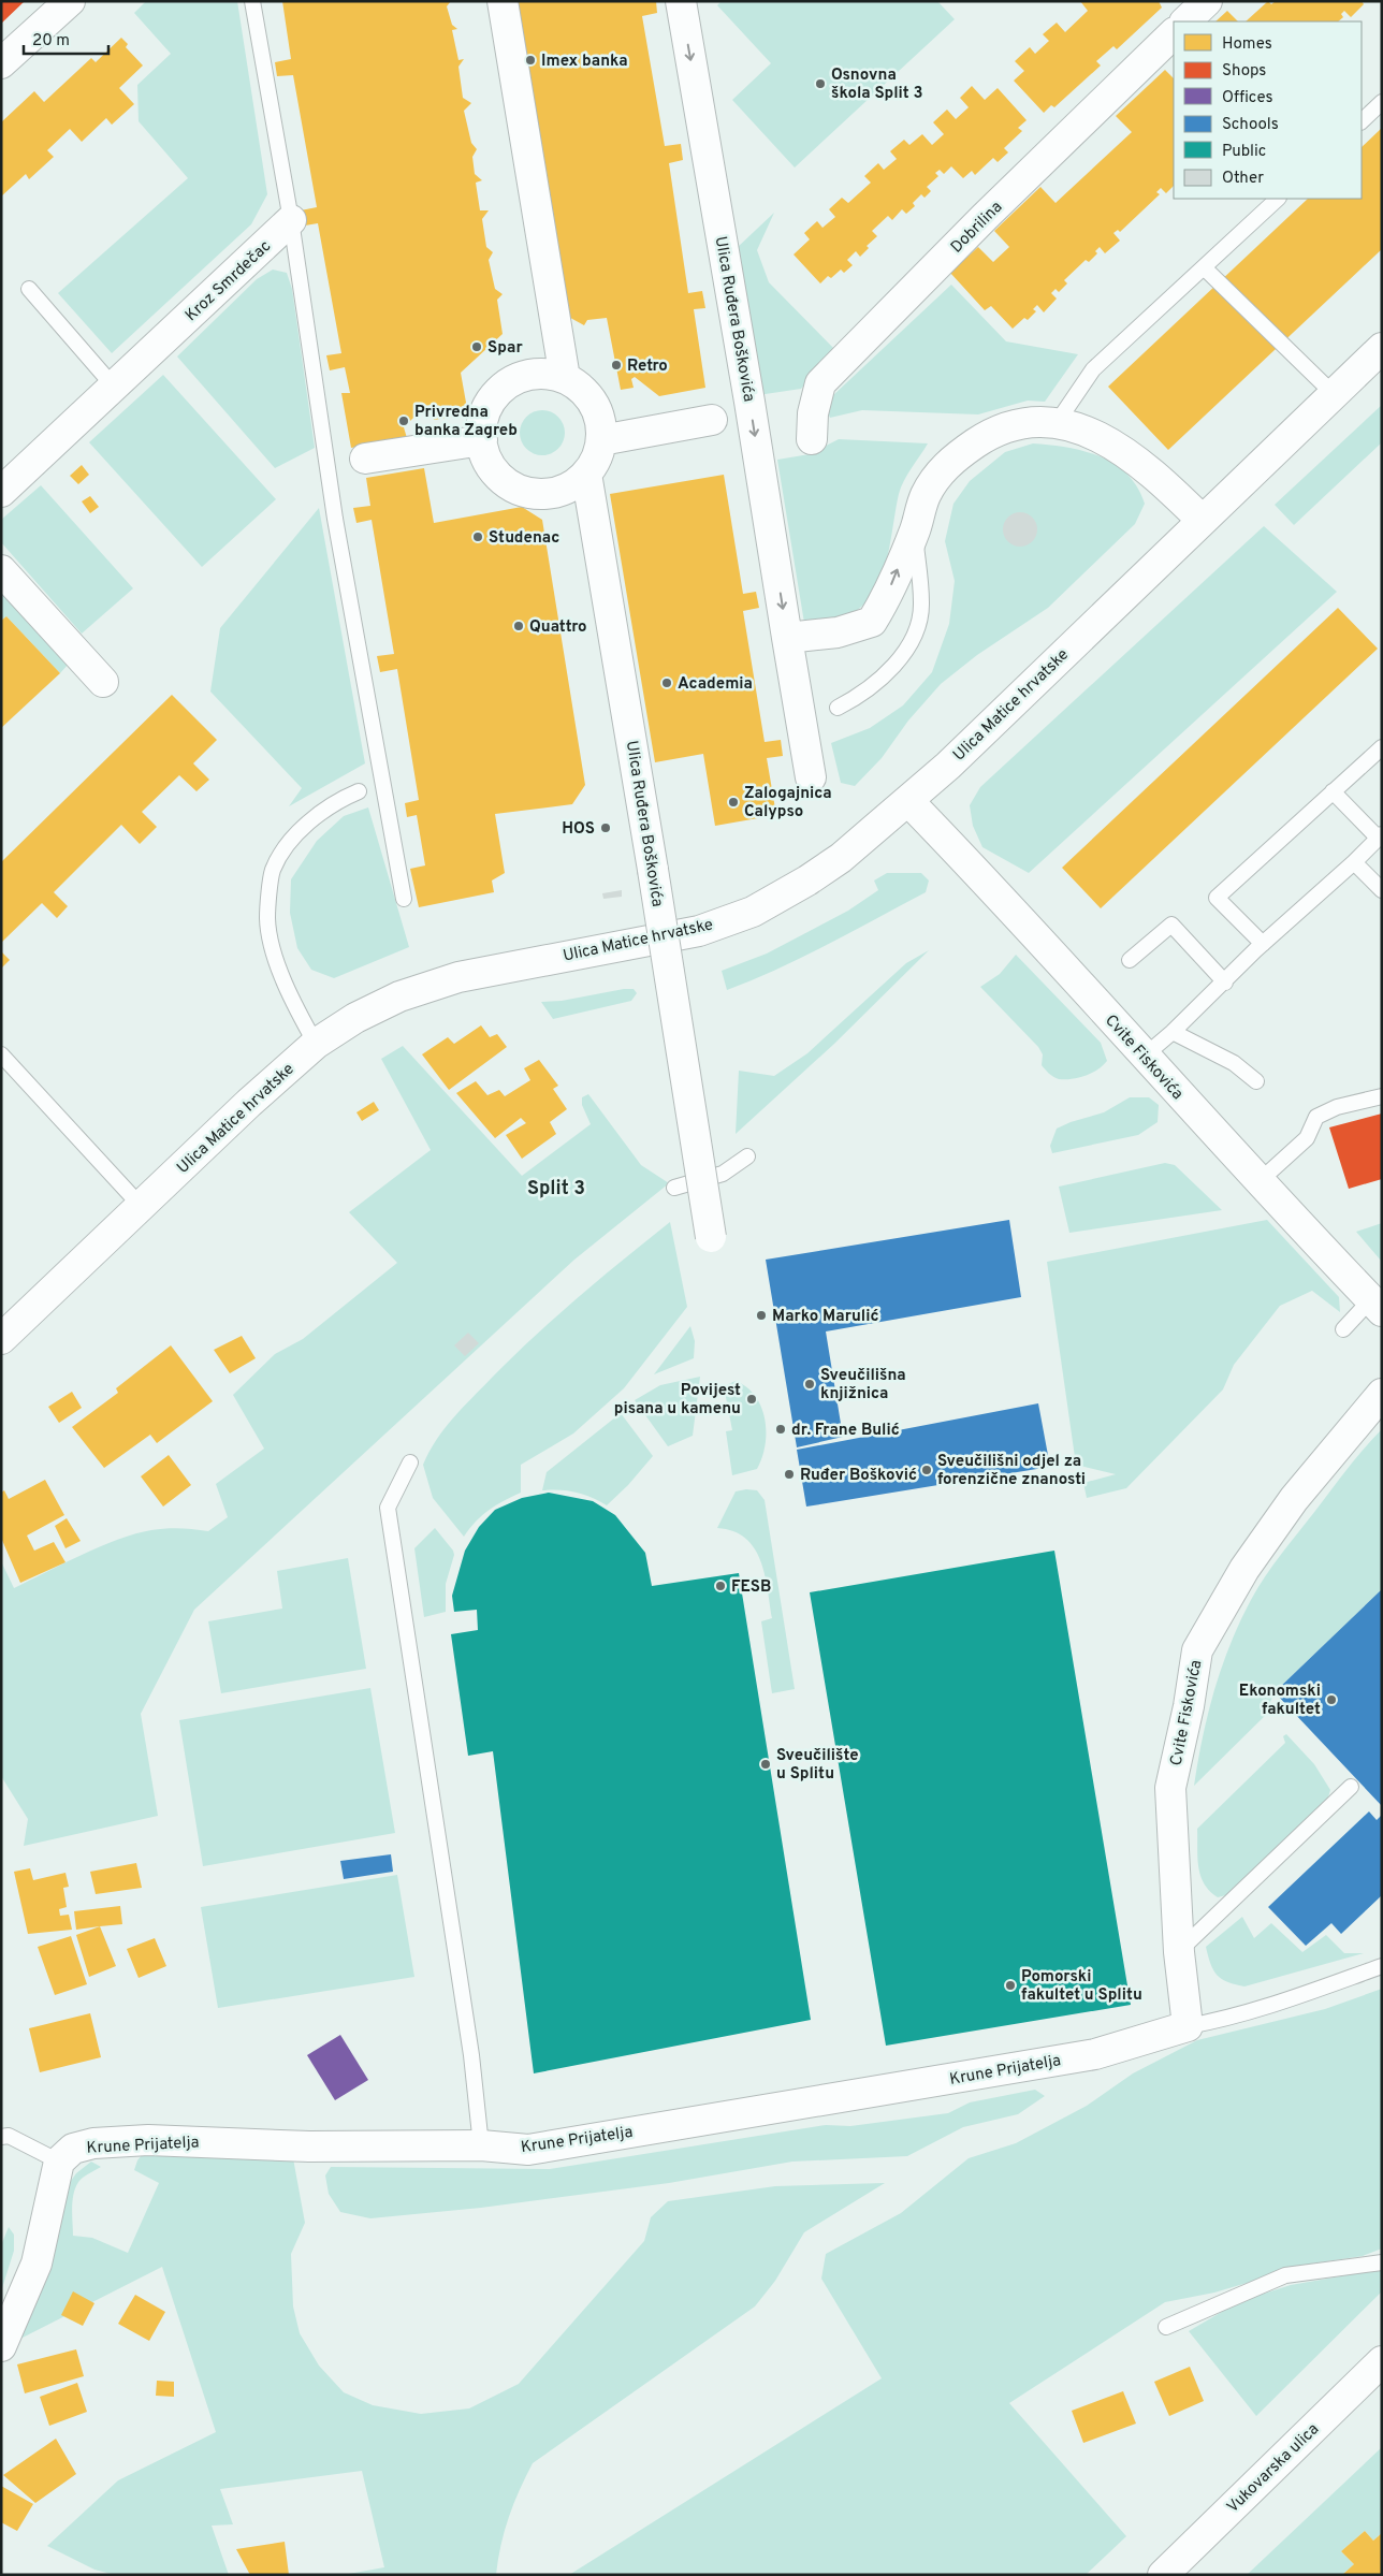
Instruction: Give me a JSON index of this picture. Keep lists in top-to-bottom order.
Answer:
{
  "streets": {
    "street": [
      "Dobrilina",
      "Kroz Smrdečac",
      "Ulica Ruđera Boškovića",
      "Ulica Matice hrvatske",
      "Cvite Fiskovića",
      "Krune Prijatelja",
      "Vukovarska ulica"
    ]
  },
  "crossings": [
    ["Ulica Matice hrvatske", "Cvite Fiskovića"],
    ["Cvite Fiskovića", "Krune Prijatelja"]
  ],
  "districts": ["Split 3"],
  "places": [
    "Imex banka",
    "Osnovna škola Split 3",
    "Spar",
    "Retro",
    "Privredna banka Zagreb",
    "Studenac",
    "Quattro",
    "Academia",
    "Zalogajnica Calypso",
    "HOS",
    "Marko Marulić",
    "Sveučilišna knjižnica",
    "Povijest pisana u kamenu",
    "dr. Frane Bulić",
    "Sveučilišni odjel za forenzične znanosti",
    "Ruđer Bošković",
    "FESB",
    "Ekonomski fakultet",
    "Sveučilište u Splitu",
    "Pomorski fakultet u Splitu"
  ],
  "legend": [
    "Homes",
    "Shops",
    "Offices",
    "Schools",
    "Public",
    "Other"
  ],
  "scale_bar": "20 m"
}
